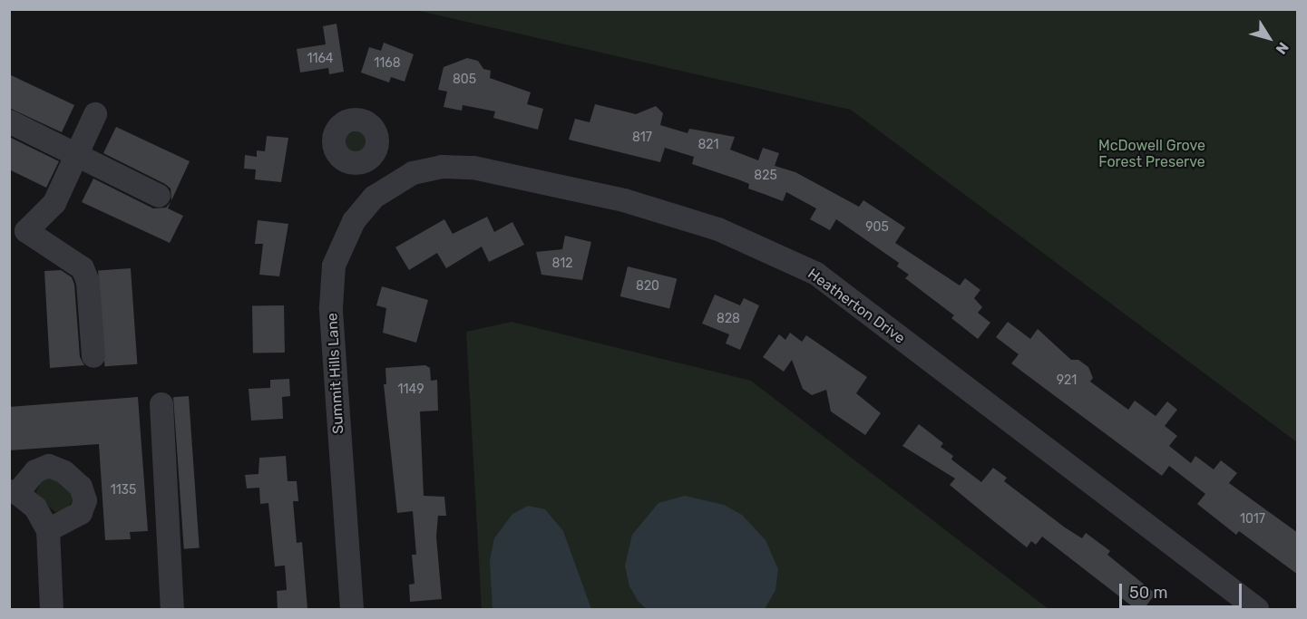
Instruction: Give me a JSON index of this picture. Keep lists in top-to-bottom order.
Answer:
{
  "streets": {
    "street": ["Heatherton Drive", "Summit Hills Lane"]
  },
  "crossings": [
    ["Heatherton Drive", "Summit Hills Lane"]
  ],
  "parks": ["McDowell Grove Forest Preserve"],
  "house_numbers": [
    "1164",
    "1168",
    "805",
    "817",
    "821",
    "825",
    "905",
    "812",
    "820",
    "828",
    "921",
    "1149",
    "1135",
    "1017"
  ],
  "scale_bar": "50 m",
  "north": "bottom right"
}
